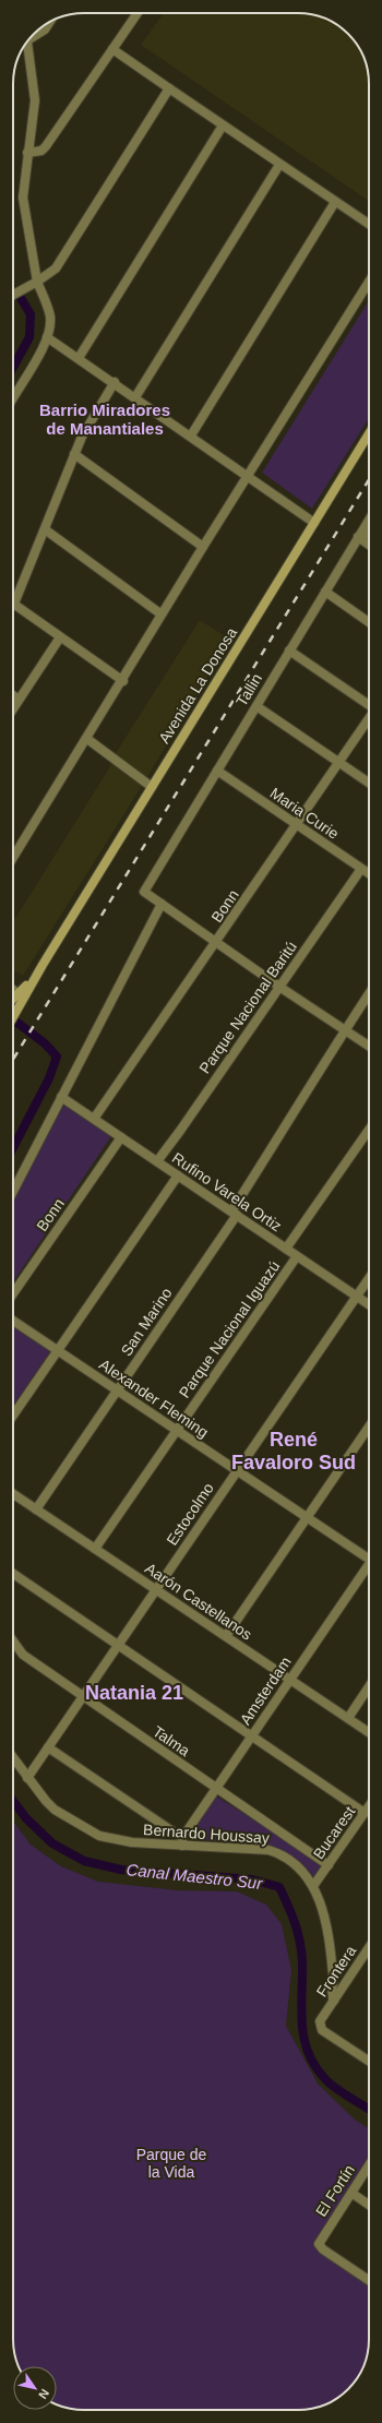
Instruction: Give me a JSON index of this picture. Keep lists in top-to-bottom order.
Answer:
{
  "streets": {
    "main road": ["Avenida La Donosa"],
    "street": [
      "Tallin",
      "Maria Curie",
      "Bonn",
      "Parque Nacional Baritú",
      "Rufino Varela Ortiz",
      "San Marino",
      "Parque Nacional Iguazú",
      "Alexander Fleming",
      "Estocolmo",
      "Aarón Castellanos",
      "Amsterdam",
      "Talma",
      "Bucarest",
      "Bernardo Houssay",
      "Frontera",
      "El Fortín"
    ]
  },
  "crossings": [
    ["Tallin", "Maria Curie"],
    ["Maria Curie", "Bonn"],
    ["Maria Curie", "Parque Nacional Baritú"],
    ["Bonn", "Rufino Varela Ortiz"],
    ["Parque Nacional Baritú", "Rufino Varela Ortiz"],
    ["Rufino Varela Ortiz", "San Marino"],
    ["Rufino Varela Ortiz", "Parque Nacional Iguazú"],
    ["Rufino Varela Ortiz", "Estocolmo"],
    ["San Marino", "Alexander Fleming"],
    ["San Marino", "Aarón Castellanos"],
    ["Parque Nacional Iguazú", "Alexander Fleming"],
    ["Parque Nacional Iguazú", "Aarón Castellanos"],
    ["Alexander Fleming", "Estocolmo"],
    ["Estocolmo", "Aarón Castellanos"],
    ["Estocolmo", "Talma"],
    ["Estocolmo", "Bernardo Houssay"],
    ["Aarón Castellanos", "Amsterdam"],
    ["Amsterdam", "Talma"],
    ["Amsterdam", "Bernardo Houssay"],
    ["Talma", "Bucarest"],
    ["Bucarest", "Bernardo Houssay"],
    ["Bernardo Houssay", "Frontera"]
  ],
  "districts": ["Barrio Miradores de Manantiales", "René Favaloro Sud", "Natania 21"],
  "water": ["Canal Maestro Sur"],
  "parks": ["Parque de la Vida"],
  "north": "bottom right"
}
